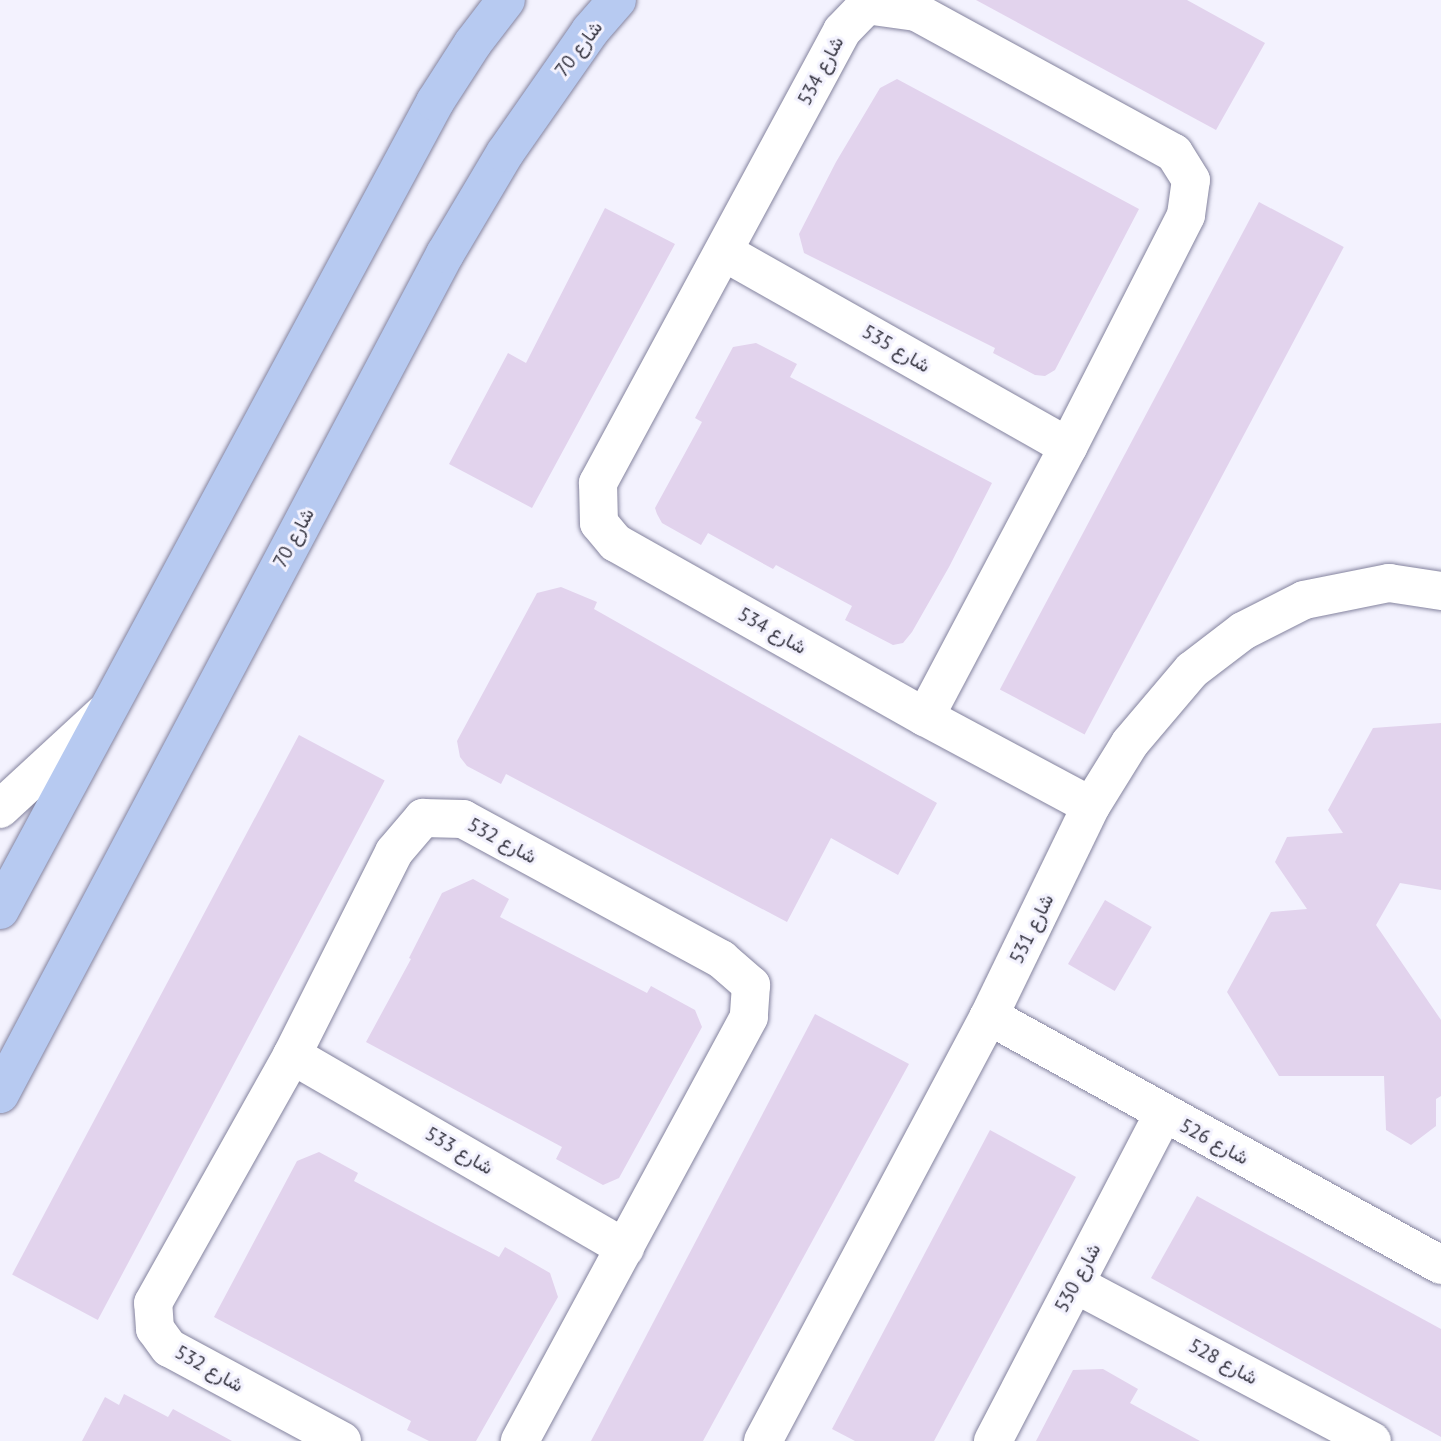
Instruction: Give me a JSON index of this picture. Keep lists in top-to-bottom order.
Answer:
{
  "streets": {
    "main road": ["شارع 70"],
    "street": [
      "شارع 534",
      "شارع 535",
      "شارع 532",
      "شارع 531",
      "شارع 526",
      "شارع 533",
      "شارع 530",
      "شارع 528"
    ]
  },
  "crossings": [
    ["شارع 534", "شارع 535"],
    ["شارع 534", "شارع 531"],
    ["شارع 532", "شارع 533"],
    ["شارع 531", "شارع 526"],
    ["شارع 526", "شارع 530"],
    ["شارع 530", "شارع 528"]
  ]
}
